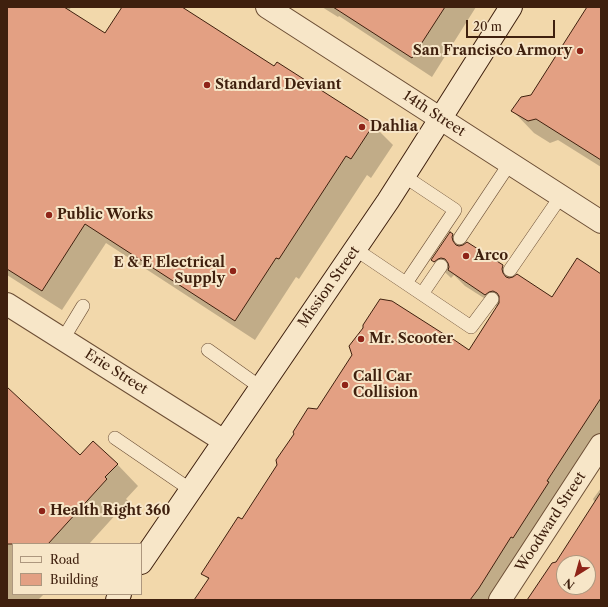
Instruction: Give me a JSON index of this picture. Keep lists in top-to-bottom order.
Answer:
{
  "streets": {
    "street": [
      "14th Street",
      "Mission Street",
      "Erie Street",
      "Woodward Street"
    ]
  },
  "crossings": [
    ["14th Street", "Mission Street"],
    ["Mission Street", "Erie Street"]
  ],
  "places": [
    "San Francisco Armory",
    "Standard Deviant",
    "Dahlia",
    "Public Works",
    "Arco",
    "E & E Electrical Supply",
    "Mr. Scooter",
    "Call Car Collision",
    "Health Right 360"
  ],
  "legend": ["Road", "Building"],
  "scale_bar": "20 m",
  "north": "bottom left"
}
